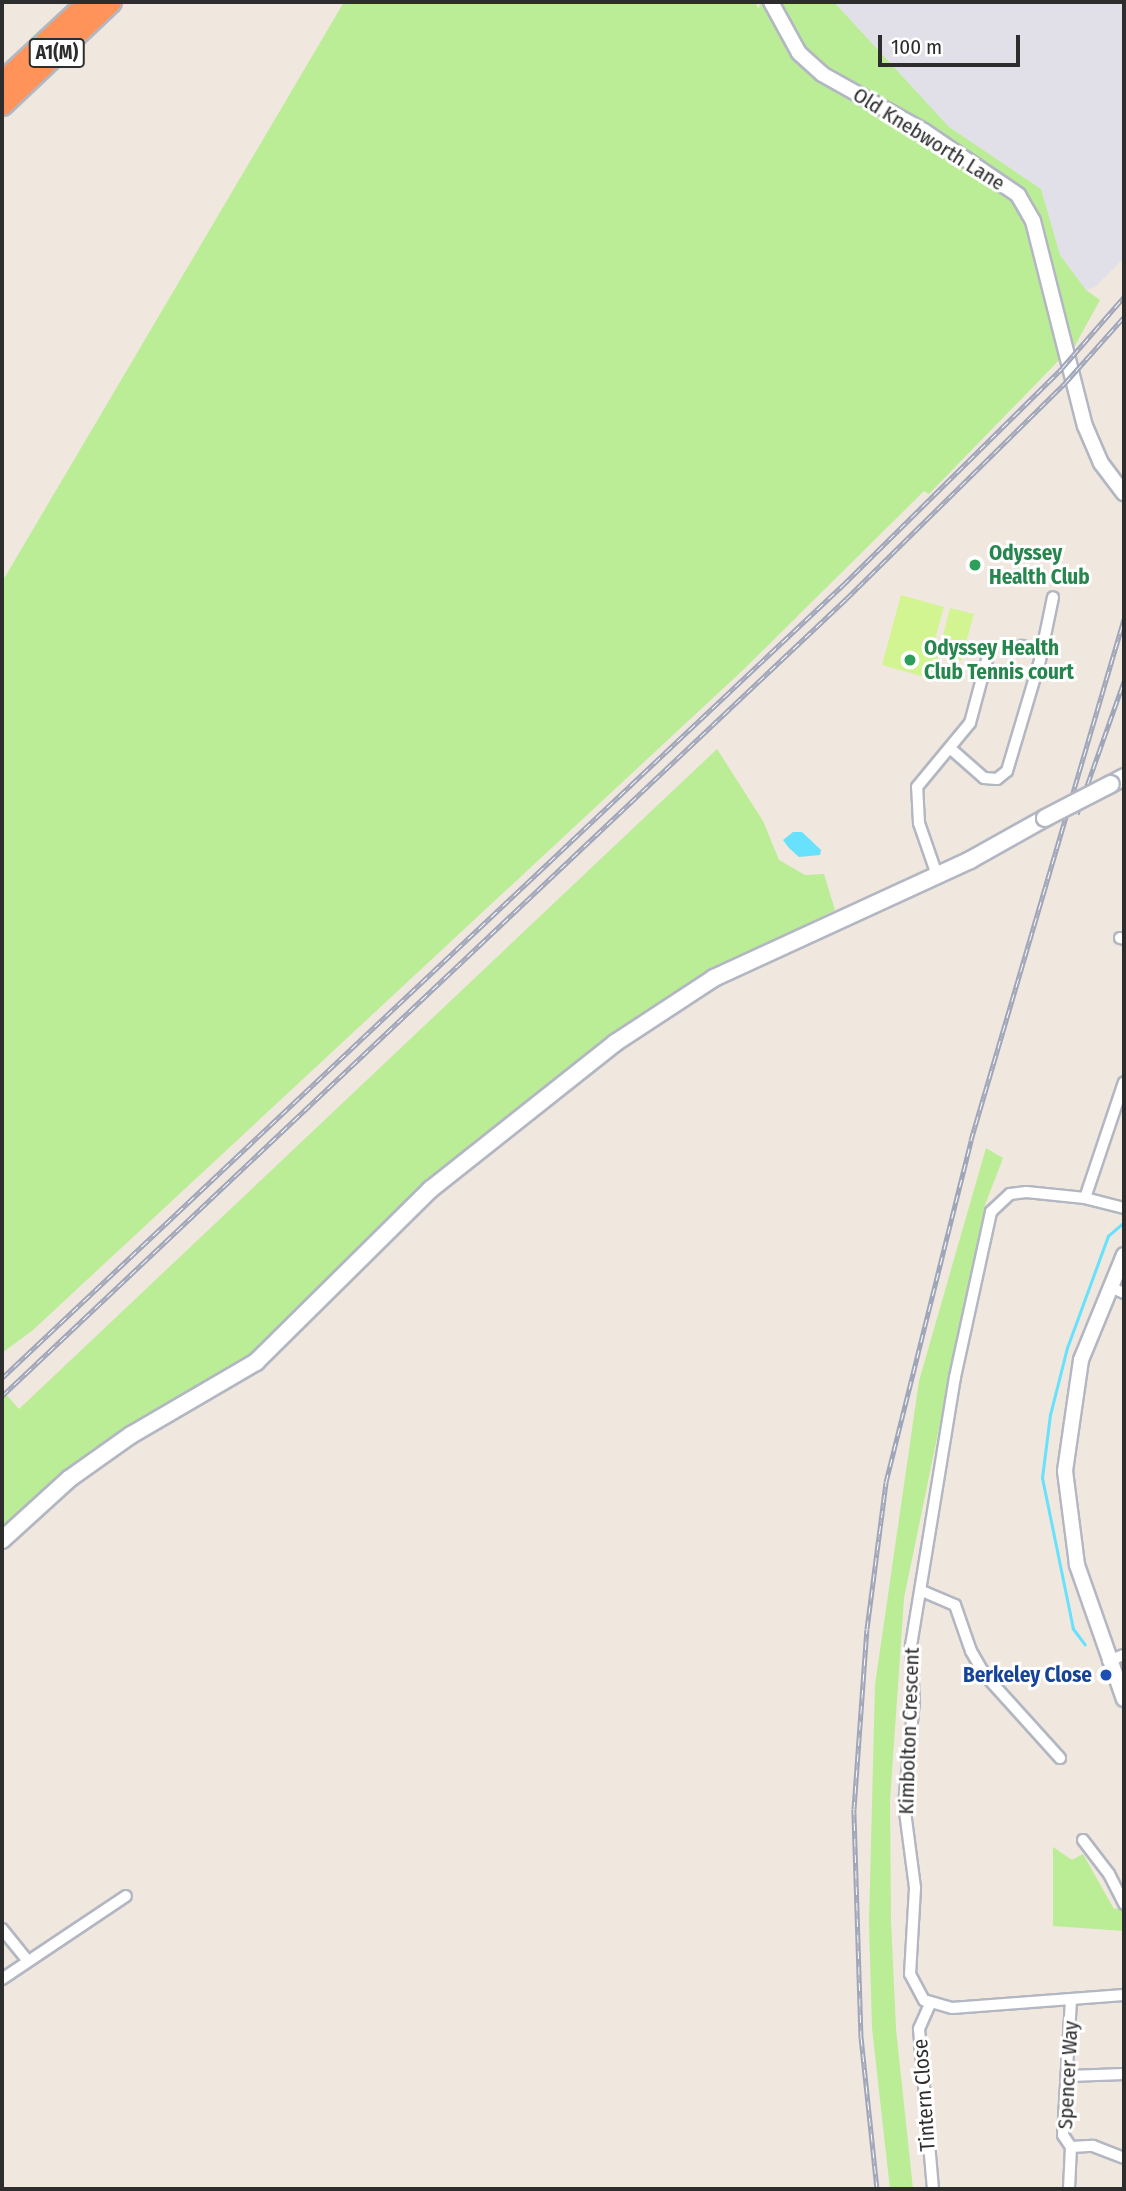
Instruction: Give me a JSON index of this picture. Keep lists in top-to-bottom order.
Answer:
{
  "streets": {
    "highway": ["A1(M)"],
    "street": [
      "Old Knebworth Lane",
      "Kimbolton Crescent",
      "Spencer Way",
      "Tintern Close"
    ]
  },
  "crossings": [
    ["Kimbolton Crescent", "Tintern Close"]
  ],
  "places": ["Odyssey Health Club", "Odyssey Health Club Tennis court", "Berkeley Close"],
  "scale_bar": "100 m"
}
